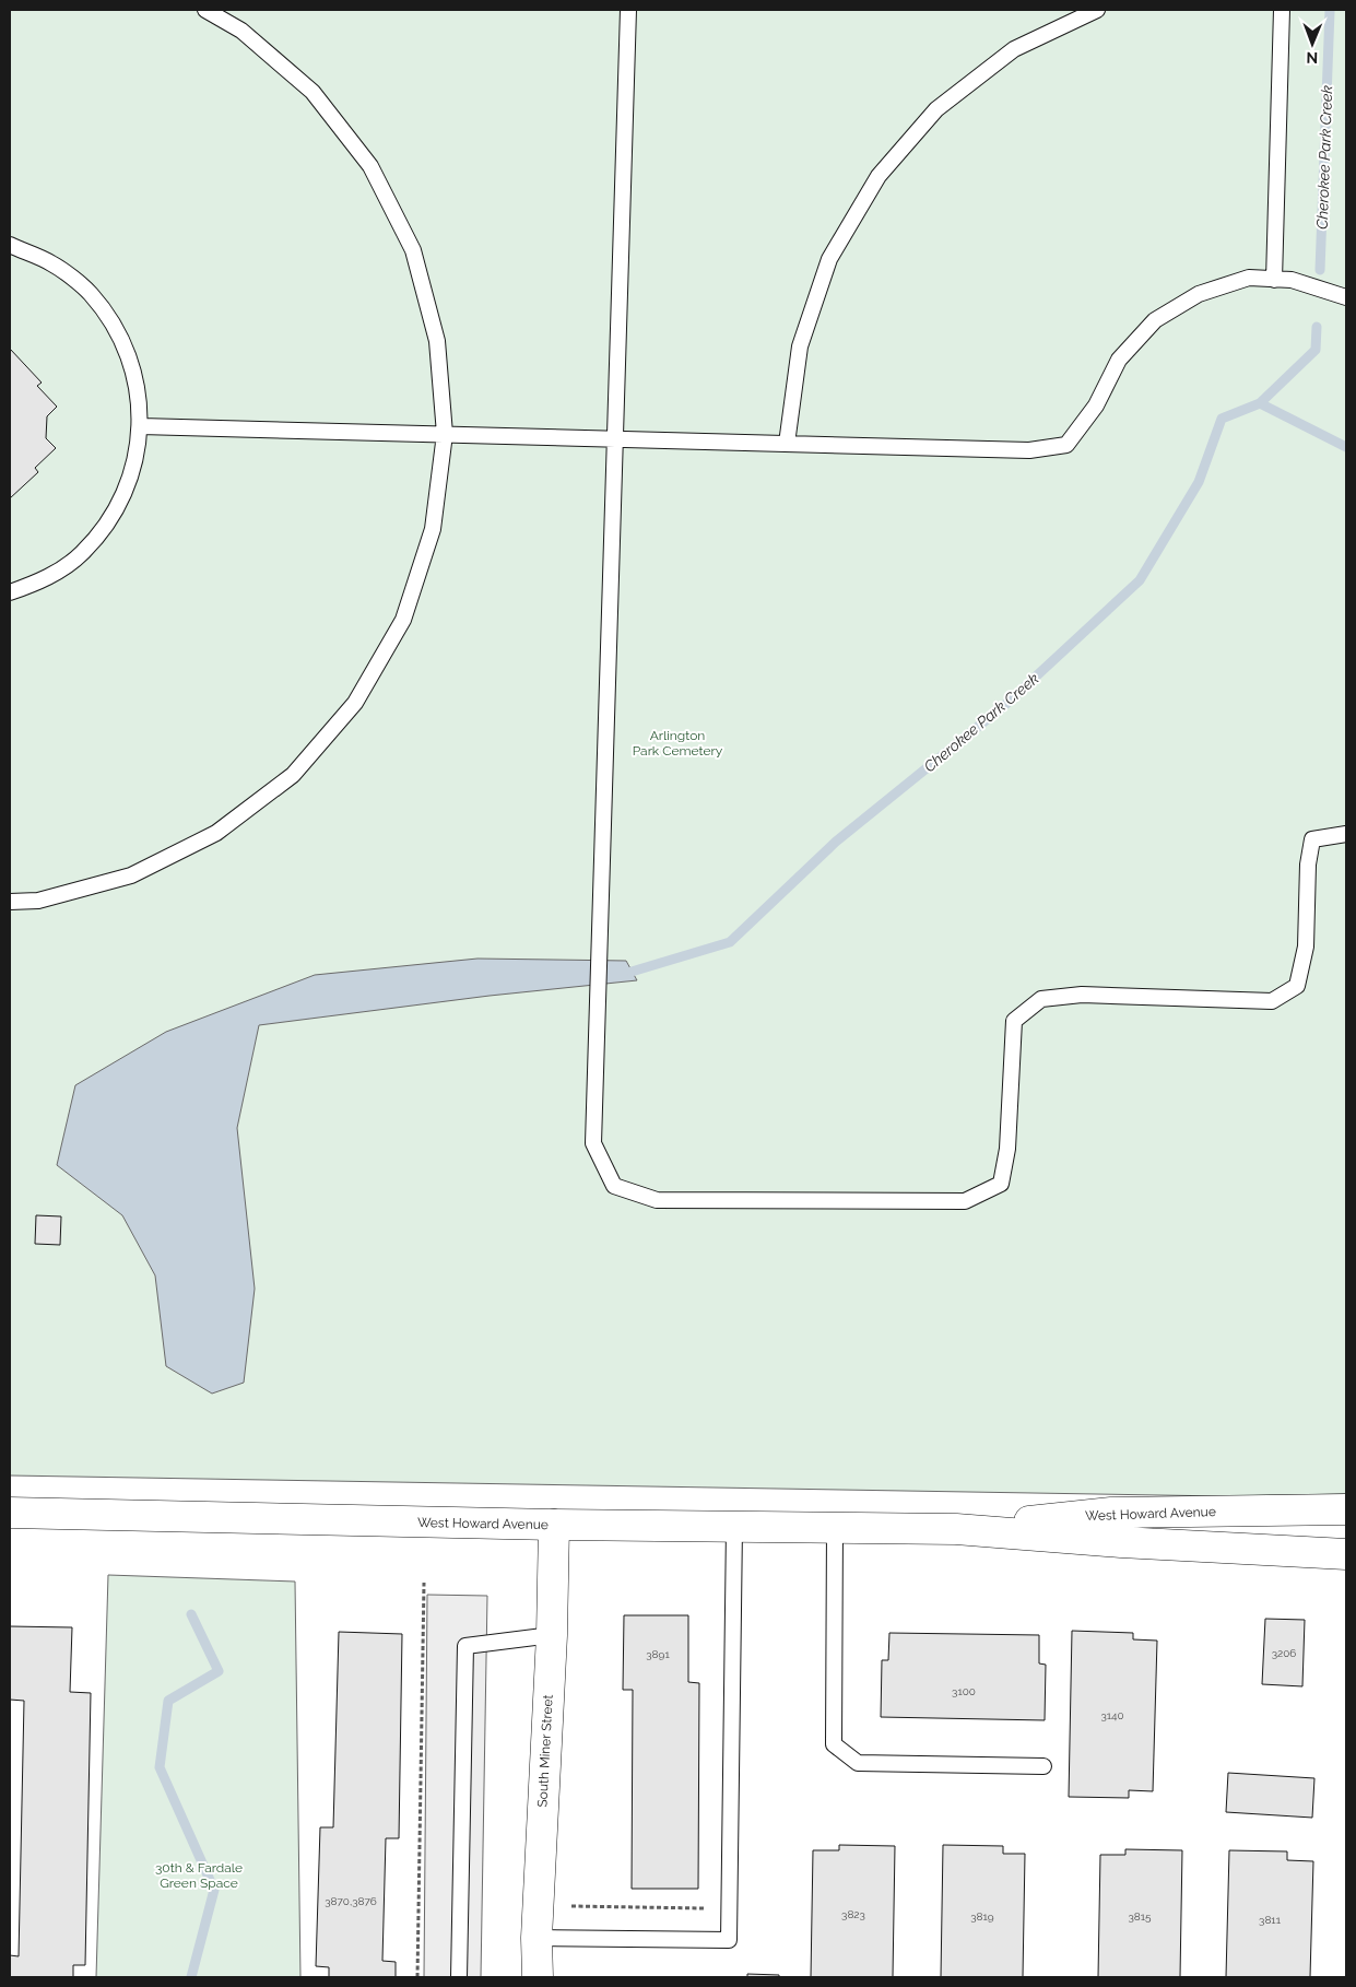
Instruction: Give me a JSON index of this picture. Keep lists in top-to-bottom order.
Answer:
{
  "streets": {
    "street": ["West Howard Avenue", "South Miner Street"]
  },
  "crossings": [
    ["West Howard Avenue", "South Miner Street"]
  ],
  "water": ["Cherokee Park Creek"],
  "parks": ["Arlington Park Cemetery", "30th & Fardale Green Space"],
  "house_numbers": [
    "3206",
    "3891",
    "3100",
    "3140",
    "3870,3876",
    "3823",
    "3819",
    "3815",
    "3811"
  ],
  "north": "bottom"
}
